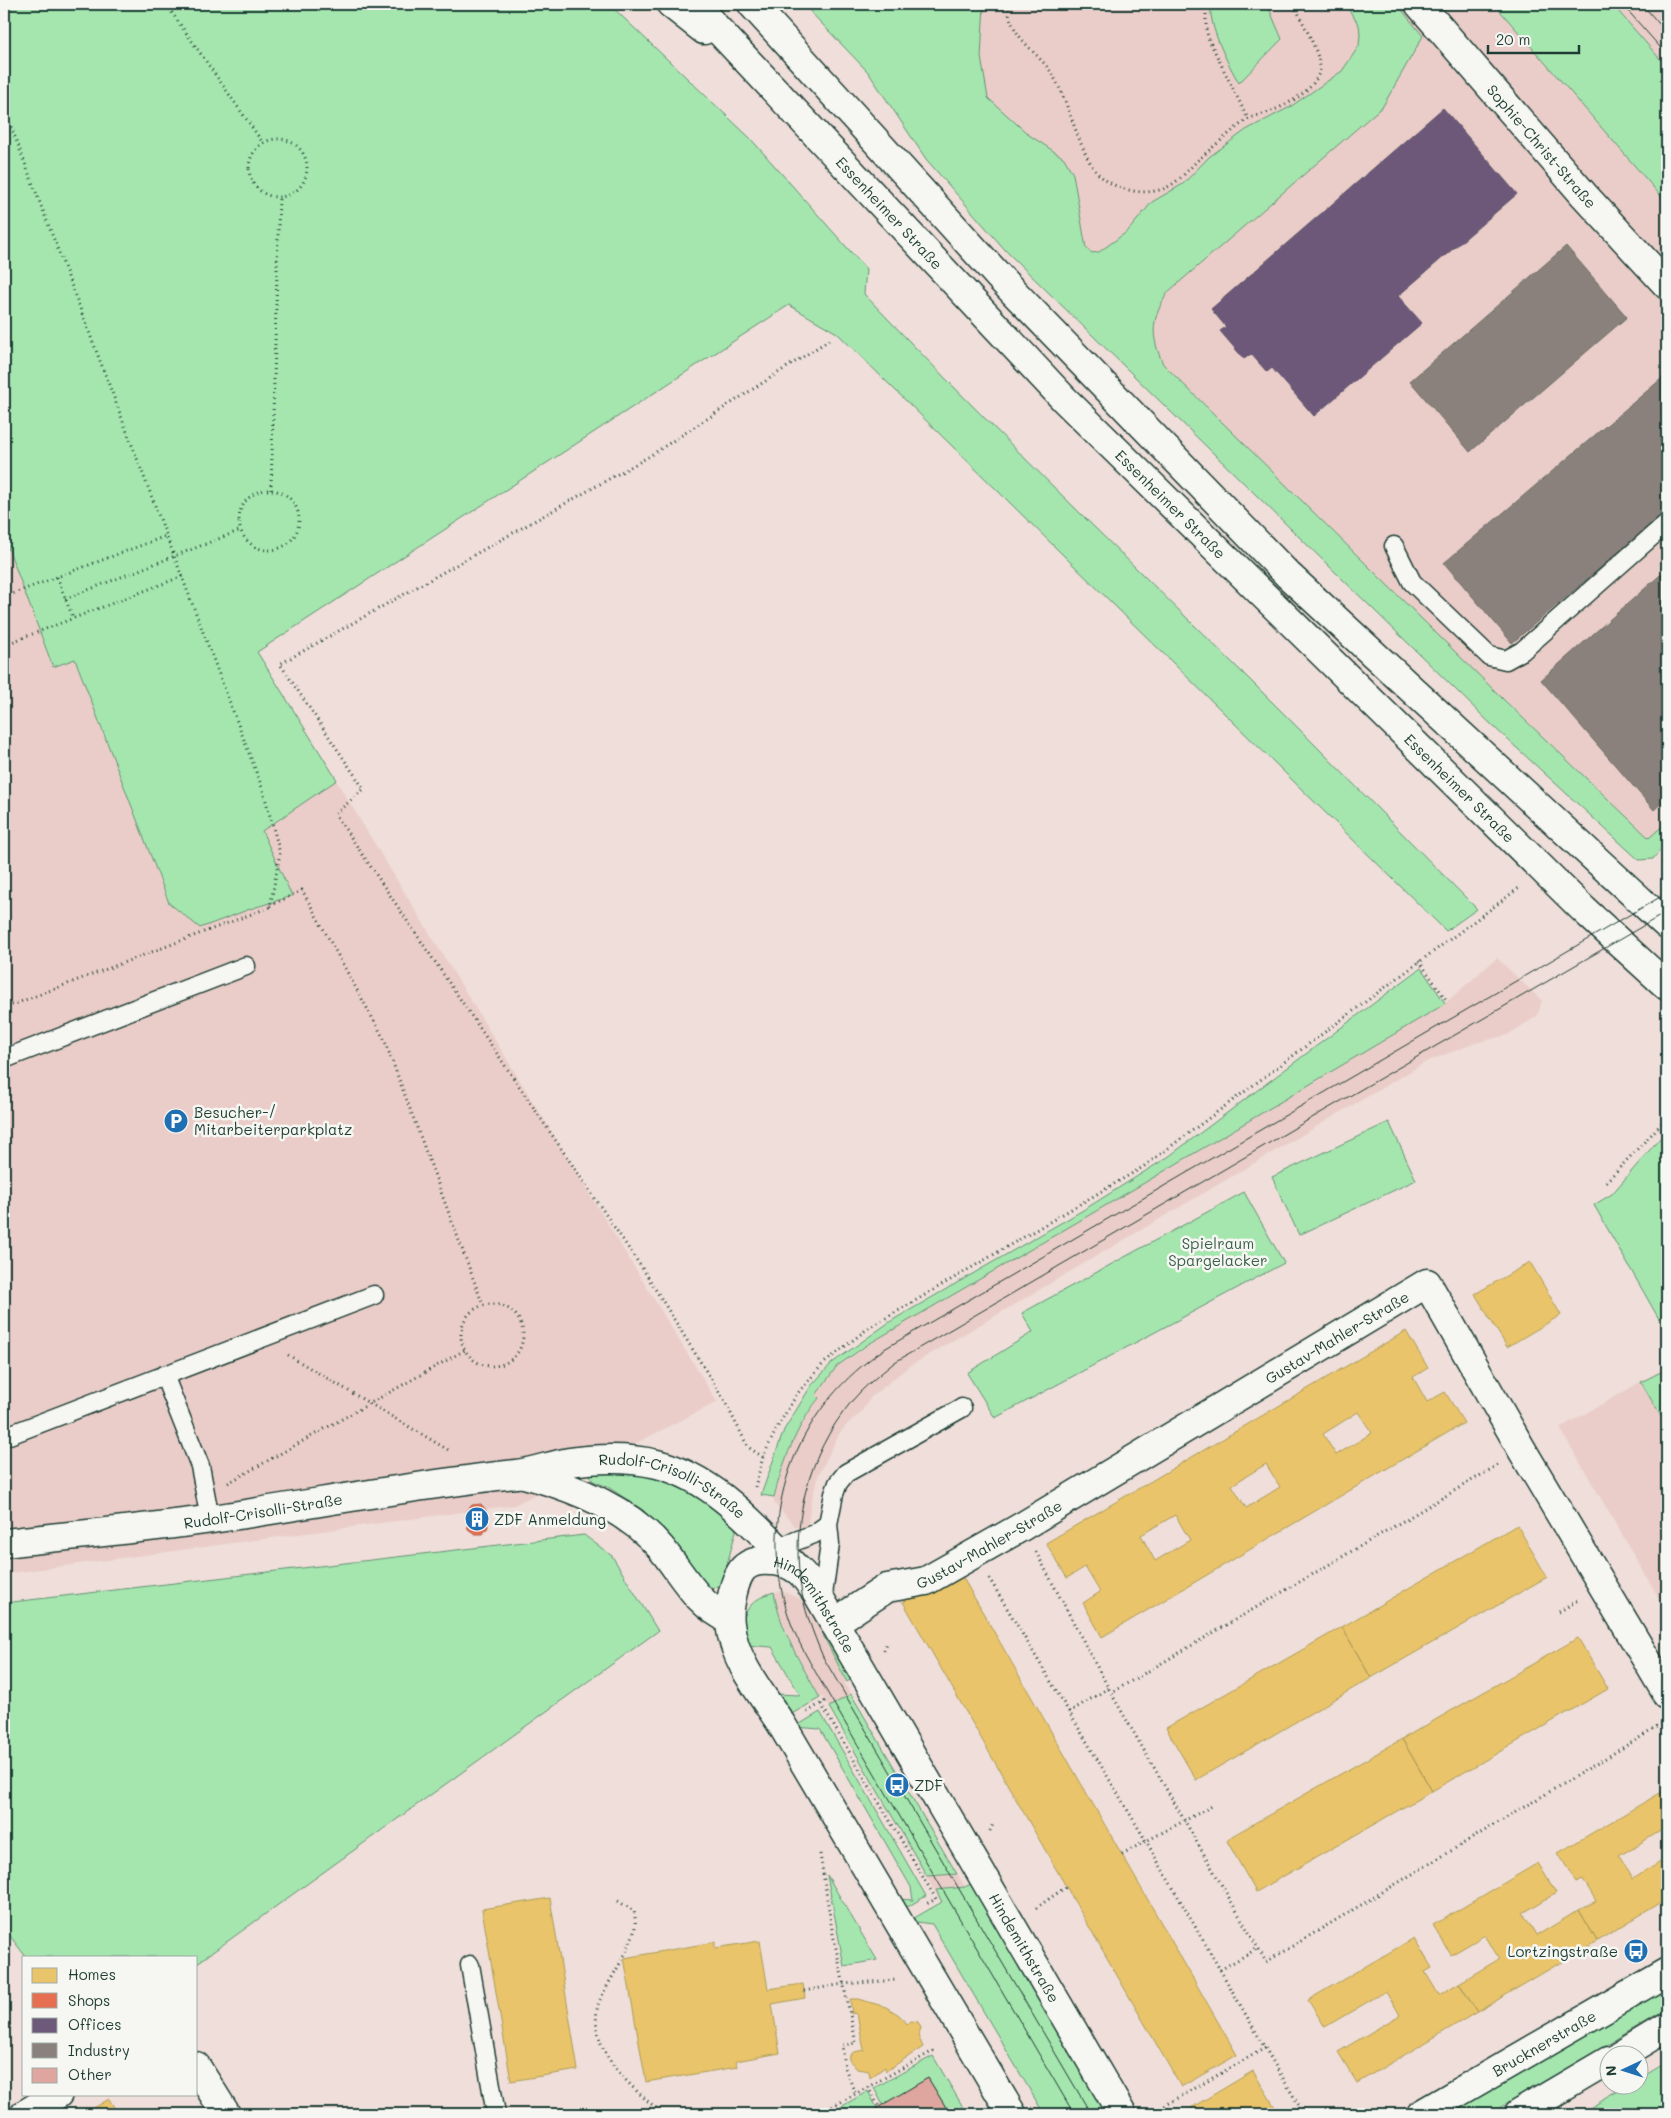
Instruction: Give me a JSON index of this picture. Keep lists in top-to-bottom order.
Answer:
{
  "streets": {
    "street": [
      "Sophie-Christ-Straße",
      "Essenheimer Straße",
      "Gustav-Mahler-Straße",
      "Rudolf-Crisolli-Straße",
      "Hindemithstraße",
      "Brucknerstraße"
    ]
  },
  "crossings": [
    ["Gustav-Mahler-Straße", "Hindemithstraße"],
    ["Rudolf-Crisolli-Straße", "Hindemithstraße"]
  ],
  "parks": ["Spielraum Spargelacker"],
  "places": {
    "parking": ["Besucher-/ Mitarbeiterparkplatz"],
    "building": ["ZDF Anmeldung"],
    "bus stop": ["ZDF", "Lortzingstraße"]
  },
  "legend": [
    "Homes",
    "Shops",
    "Offices",
    "Industry",
    "Other"
  ],
  "scale_bar": "20 m",
  "north": "left"
}
